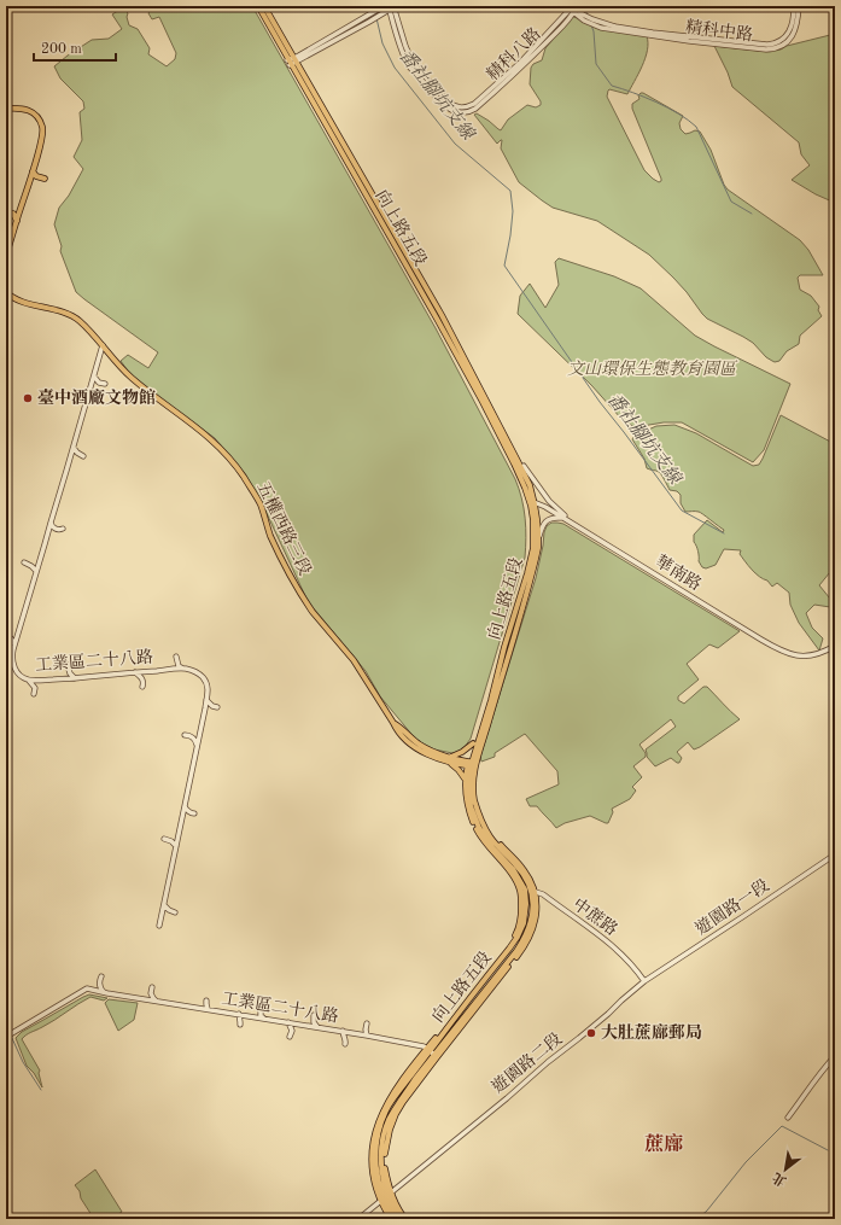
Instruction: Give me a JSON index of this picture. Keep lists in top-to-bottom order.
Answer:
{
  "streets": {
    "main road": ["向上路五段", "五權西路三段"],
    "street": [
      "精科中路",
      "精科八路",
      "華南路",
      "工業區二十八路",
      "遊園路一段",
      "中蔗路",
      "遊園路二段"
    ]
  },
  "crossings": [
    ["精科中路", "精科八路"],
    ["向上路五段", "五權西路三段"],
    ["向上路五段", "華南路"],
    ["向上路五段", "工業區二十八路"],
    ["向上路五段", "中蔗路"],
    ["向上路五段", "遊園路二段"],
    ["五權西路三段", "工業區二十八路"],
    ["遊園路一段", "中蔗路"],
    ["遊園路一段", "遊園路二段"],
    ["中蔗路", "遊園路二段"]
  ],
  "districts": ["蔗廍"],
  "water": ["番社腳坑支線"],
  "parks": ["文山環保生態教育園區"],
  "places": ["臺中酒廠文物館", "大肚蔗廍郵局"],
  "scale_bar": "200 m",
  "north": "bottom left"
}
